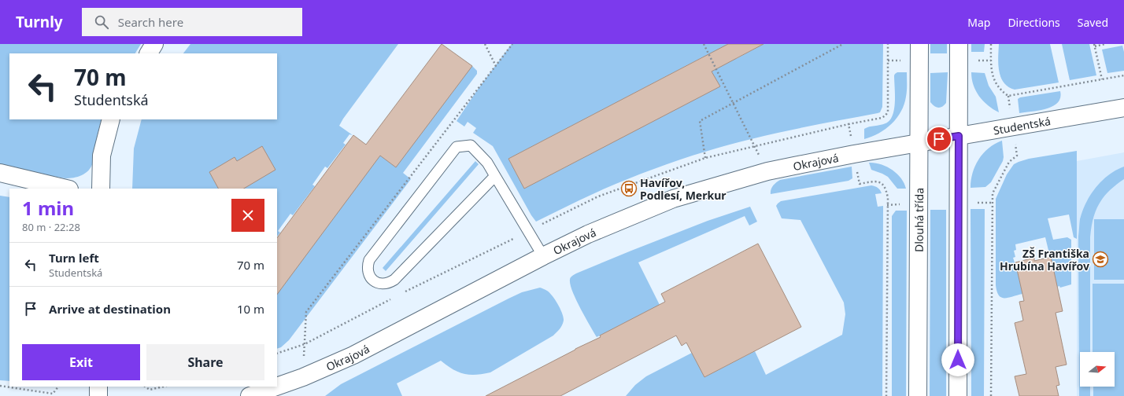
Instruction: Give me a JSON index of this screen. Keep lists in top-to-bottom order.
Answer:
{
  "streets": {
    "street": ["Studentská", "Okrajová", "Dlouhá třída"]
  },
  "crossings": [
    ["Studentská", "Okrajová"],
    ["Studentská", "Dlouhá třída"],
    ["Okrajová", "Dlouhá třída"]
  ],
  "places": {
    "bus stop": ["Havířov, Podlesí, Merkur"],
    "school or university": ["ZŠ Františka Hrubína Havířov"]
  },
  "north": "right",
  "page": {
    "header": "Turnly",
    "search": "Search here",
    "nav": ["Map", "Directions", "Saved"],
    "turn": ["70 m", "Studentská"],
    "heading": ["1 min", "80 m · 22:28"],
    "list": [
      {
        "name": "Turn left",
        "note": "Studentská",
        "value": "70 m"
      },
      {
        "name": "Arrive at destination",
        "value": "10 m"
      }
    ],
    "buttons": ["Exit", "Share"]
  }
}
